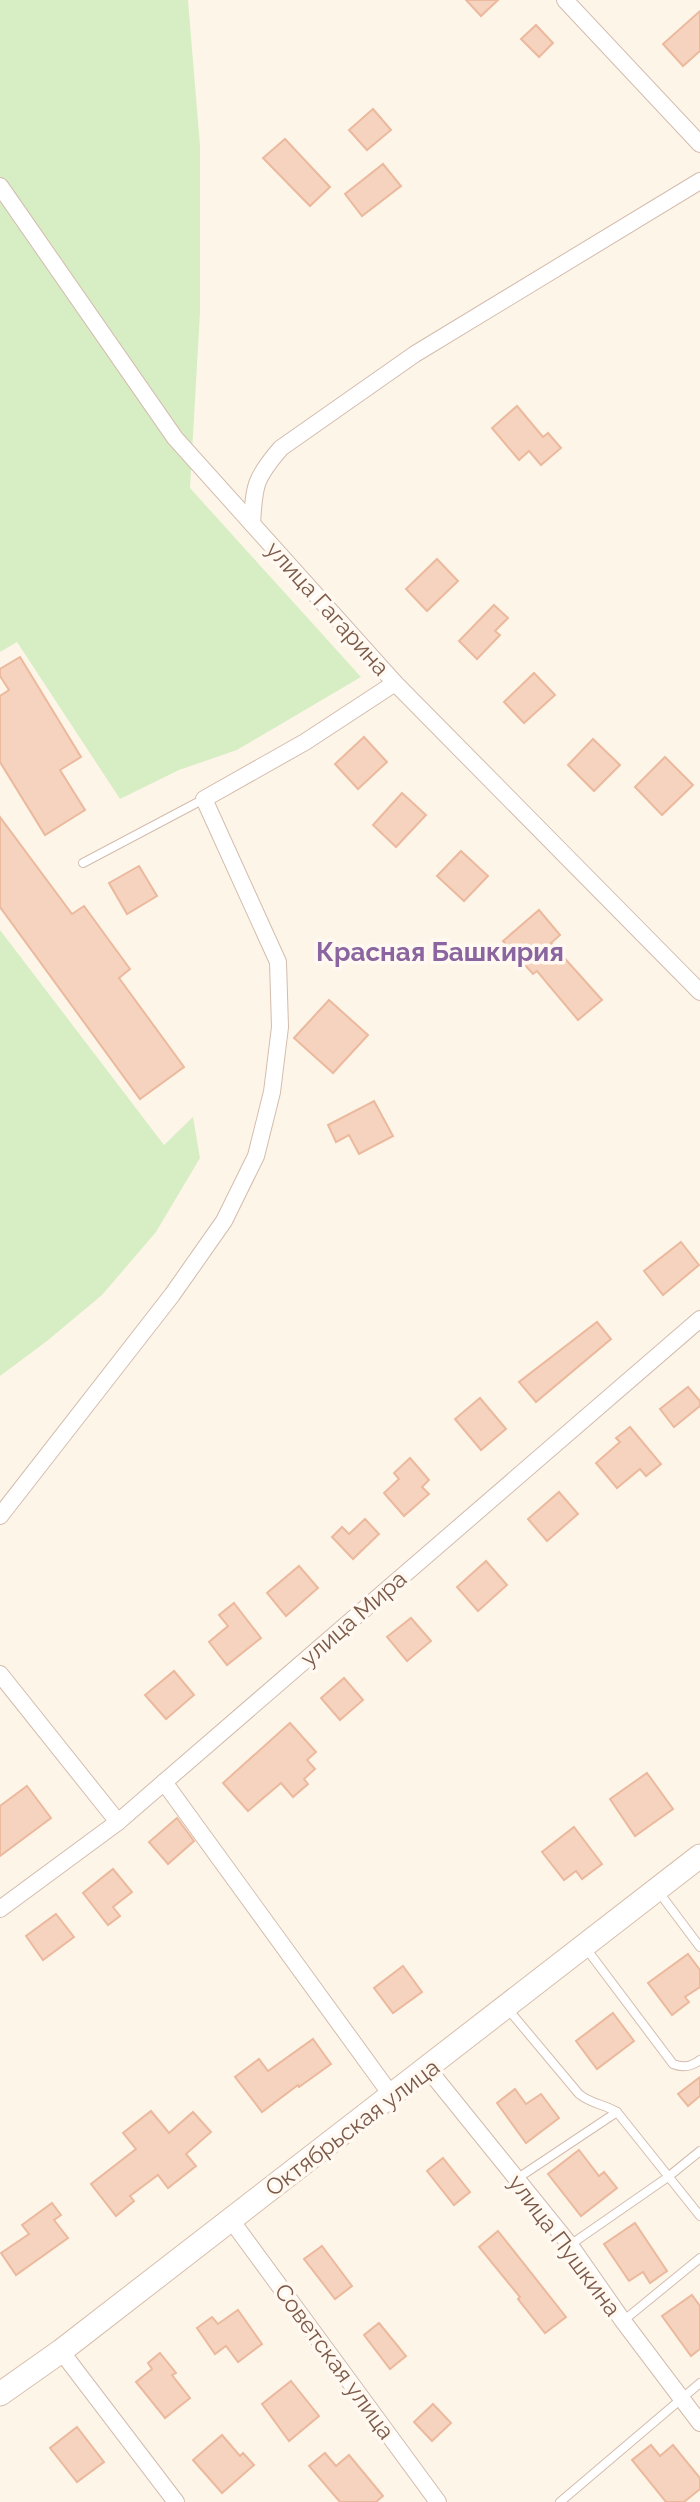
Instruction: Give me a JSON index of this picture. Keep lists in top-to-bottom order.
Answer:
{
  "streets": {
    "street": [
      "улица Гагарина",
      "улица Мира",
      "Октябрьская улица",
      "улица Пушкина",
      "Советская улица"
    ]
  },
  "crossings": [
    ["Октябрьская улица", "улица Пушкина"],
    ["Октябрьская улица", "Советская улица"]
  ],
  "districts": ["Красная Башкирия"]
}
